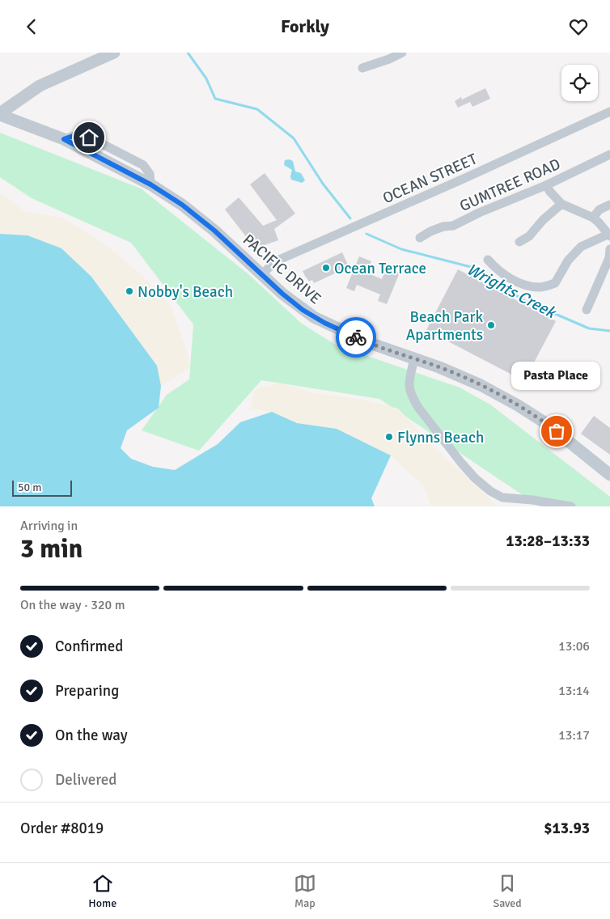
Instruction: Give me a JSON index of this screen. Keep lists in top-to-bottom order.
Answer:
{
  "streets": {
    "street": ["OCEAN STREET", "GUMTREE ROAD", "PACIFIC DRIVE"]
  },
  "crossings": [
    ["OCEAN STREET", "PACIFIC DRIVE"]
  ],
  "water": ["Wrights Creek"],
  "places": [
    "Ocean Terrace",
    "Nobby's Beach",
    "Beach Park Apartments",
    "Pasta Place",
    "Flynns Beach"
  ],
  "scale_bar": "50 m",
  "page": {
    "header": "Forkly",
    "bubble": "Pasta Place",
    "scale": "50 m",
    "heading": ["3 min", "Arriving in", "13:28–13:33"],
    "panel": ["Order #8019", "$13.93"],
    "bar": "On the way · 320 m",
    "list": [
      ["Confirmed", "13:06"],
      ["Preparing", "13:14"],
      ["On the way", "13:17"],
      "Delivered"
    ],
    "tabs": ["Home", "Map", "Saved"]
  }
}
